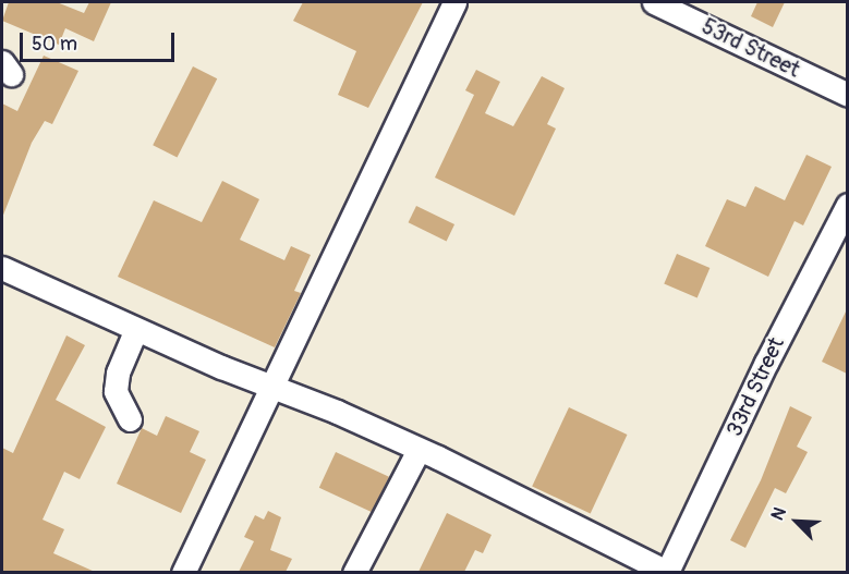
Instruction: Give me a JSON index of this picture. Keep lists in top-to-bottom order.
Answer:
{
  "streets": {
    "street": ["53rd Street", "33rd Street"]
  },
  "scale_bar": "50 m",
  "north": "top left"
}
